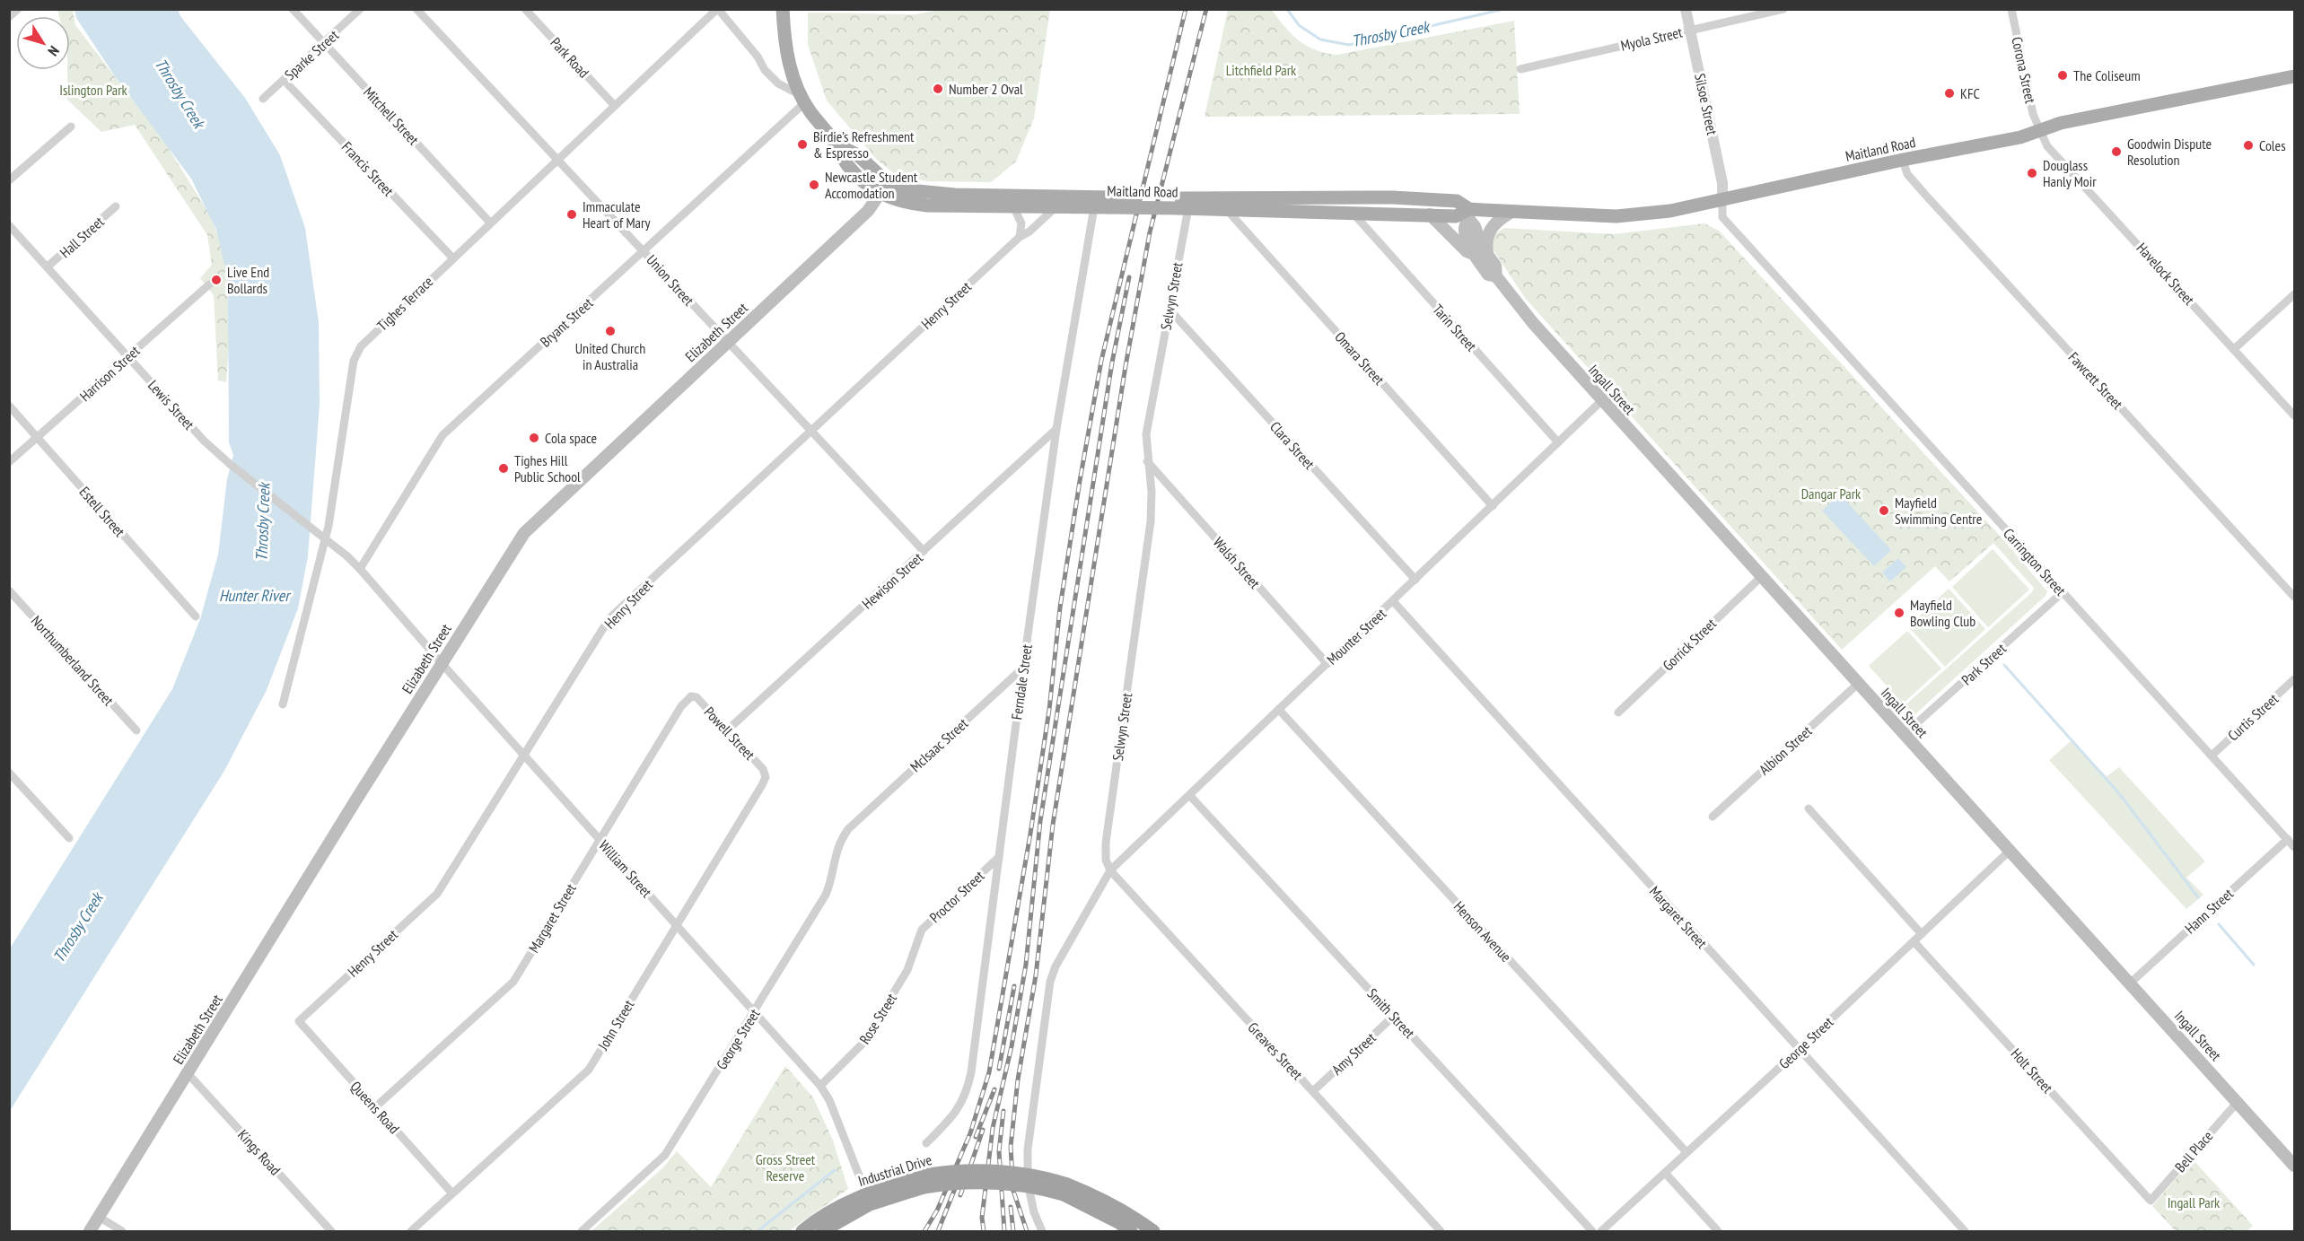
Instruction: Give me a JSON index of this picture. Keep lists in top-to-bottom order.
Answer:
{
  "streets": {
    "highway": ["Industrial Drive"],
    "main road": ["Maitland Road", "Elizabeth Street", "Ingall Street"],
    "street": [
      "Myola Street",
      "Sparke Street",
      "Park Road",
      "Corona Street",
      "Silsoe Street",
      "Mitchell Street",
      "Francis Street",
      "Hall Street",
      "Havelock Street",
      "Union Street",
      "Selwyn Street",
      "Tighes Terrace",
      "Henry Street",
      "Bryant Street",
      "Tarin Street",
      "Omara Street",
      "Harrison Street",
      "Fawcett Street",
      "Lewis Street",
      "Clara Street",
      "Estell Street",
      "Carrington Street",
      "Walsh Street",
      "Hewison Street",
      "Mounter Street",
      "Gorrick Street",
      "Northumberland Street",
      "Park Street",
      "Ferndale Street",
      "Curtis Street",
      "Powell Street",
      "McIsaac Street",
      "Albion Street",
      "William Street",
      "Proctor Street",
      "Hann Street",
      "Margaret Street",
      "Henson Avenue",
      "Smith Street",
      "Rose Street",
      "John Street",
      "George Street",
      "Greaves Street",
      "Amy Street",
      "Holt Street",
      "Queens Road",
      "Bell Place",
      "Kings Road"
    ]
  },
  "crossings": [
    ["Myola Street", "Silsoe Street"],
    ["Sparke Street", "Mitchell Street"],
    ["Sparke Street", "Francis Street"],
    ["Park Road", "Tighes Terrace"],
    ["Corona Street", "Maitland Road"],
    ["Corona Street", "Havelock Street"],
    ["Silsoe Street", "Maitland Road"],
    ["Silsoe Street", "Carrington Street"],
    ["Mitchell Street", "Tighes Terrace"],
    ["Maitland Road", "Havelock Street"],
    ["Maitland Road", "Selwyn Street"],
    ["Maitland Road", "Henry Street"],
    ["Maitland Road", "Bryant Street"],
    ["Maitland Road", "Tarin Street"],
    ["Maitland Road", "Elizabeth Street"],
    ["Maitland Road", "Omara Street"],
    ["Maitland Road", "Fawcett Street"],
    ["Maitland Road", "Ingall Street"],
    ["Maitland Road", "Carrington Street"],
    ["Maitland Road", "Ferndale Street"],
    ["Francis Street", "Tighes Terrace"],
    ["Hall Street", "Lewis Street"],
    ["Union Street", "Tighes Terrace"],
    ["Union Street", "Henry Street"],
    ["Union Street", "Bryant Street"],
    ["Union Street", "Elizabeth Street"],
    ["Union Street", "Hewison Street"],
    ["Selwyn Street", "Clara Street"],
    ["Selwyn Street", "Walsh Street"],
    ["Selwyn Street", "Mounter Street"],
    ["Selwyn Street", "Greaves Street"],
    ["Henry Street", "William Street"],
    ["Henry Street", "Queens Road"],
    ["Bryant Street", "Lewis Street"],
    ["Bryant Street", "William Street"],
    ["Tarin Street", "Mounter Street"],
    ["Elizabeth Street", "William Street"],
    ["Elizabeth Street", "Kings Road"],
    ["Omara Street", "Mounter Street"],
    ["Harrison Street", "Lewis Street"],
    ["Harrison Street", "Estell Street"],
    ["Ingall Street", "Mounter Street"],
    ["Ingall Street", "Gorrick Street"],
    ["Ingall Street", "Park Street"],
    ["Ingall Street", "Albion Street"],
    ["Ingall Street", "Hann Street"],
    ["Ingall Street", "George Street"],
    ["Ingall Street", "Bell Place"],
    ["Lewis Street", "William Street"],
    ["Clara Street", "Mounter Street"],
    ["Carrington Street", "Park Street"],
    ["Carrington Street", "Curtis Street"],
    ["Carrington Street", "Hann Street"],
    ["Walsh Street", "Mounter Street"],
    ["Hewison Street", "Ferndale Street"],
    ["Hewison Street", "Powell Street"],
    ["Mounter Street", "Margaret Street"],
    ["Mounter Street", "Henson Avenue"],
    ["Mounter Street", "Smith Street"],
    ["Mounter Street", "Greaves Street"],
    ["Ferndale Street", "McIsaac Street"],
    ["Ferndale Street", "Proctor Street"],
    ["Powell Street", "Margaret Street"],
    ["Powell Street", "John Street"],
    ["McIsaac Street", "George Street"],
    ["William Street", "Margaret Street"],
    ["William Street", "Rose Street"],
    ["William Street", "John Street"],
    ["William Street", "George Street"],
    ["William Street", "Industrial Drive"],
    ["Proctor Street", "Rose Street"],
    ["Margaret Street", "George Street"],
    ["Margaret Street", "Queens Road"],
    ["Henson Avenue", "George Street"],
    ["Smith Street", "Amy Street"],
    ["John Street", "Queens Road"],
    ["George Street", "Holt Street"],
    ["Greaves Street", "Amy Street"],
    ["Holt Street", "Bell Place"]
  ],
  "water": ["Throsby Creek", "Hunter River"],
  "parks": [
    "Litchfield Park",
    "Islington Park",
    "Dangar Park",
    "Gross Street Reserve",
    "Ingall Park"
  ],
  "places": [
    "The Coliseum",
    "Number 2 Oval",
    "KFC",
    "Birdie’s Refreshment & Espresso",
    "Coles",
    "Goodwin Dispute Resolution",
    "Douglass Hanly Moir",
    "Newcastle Student Accomodation",
    "Immaculate Heart of Mary",
    "Live End Bollards",
    "United Church in Australia",
    "Cola space",
    "Tighes Hill Public School",
    "Mayfield Swimming Centre",
    "Mayfield Bowling Club"
  ],
  "north": "bottom right"
}
